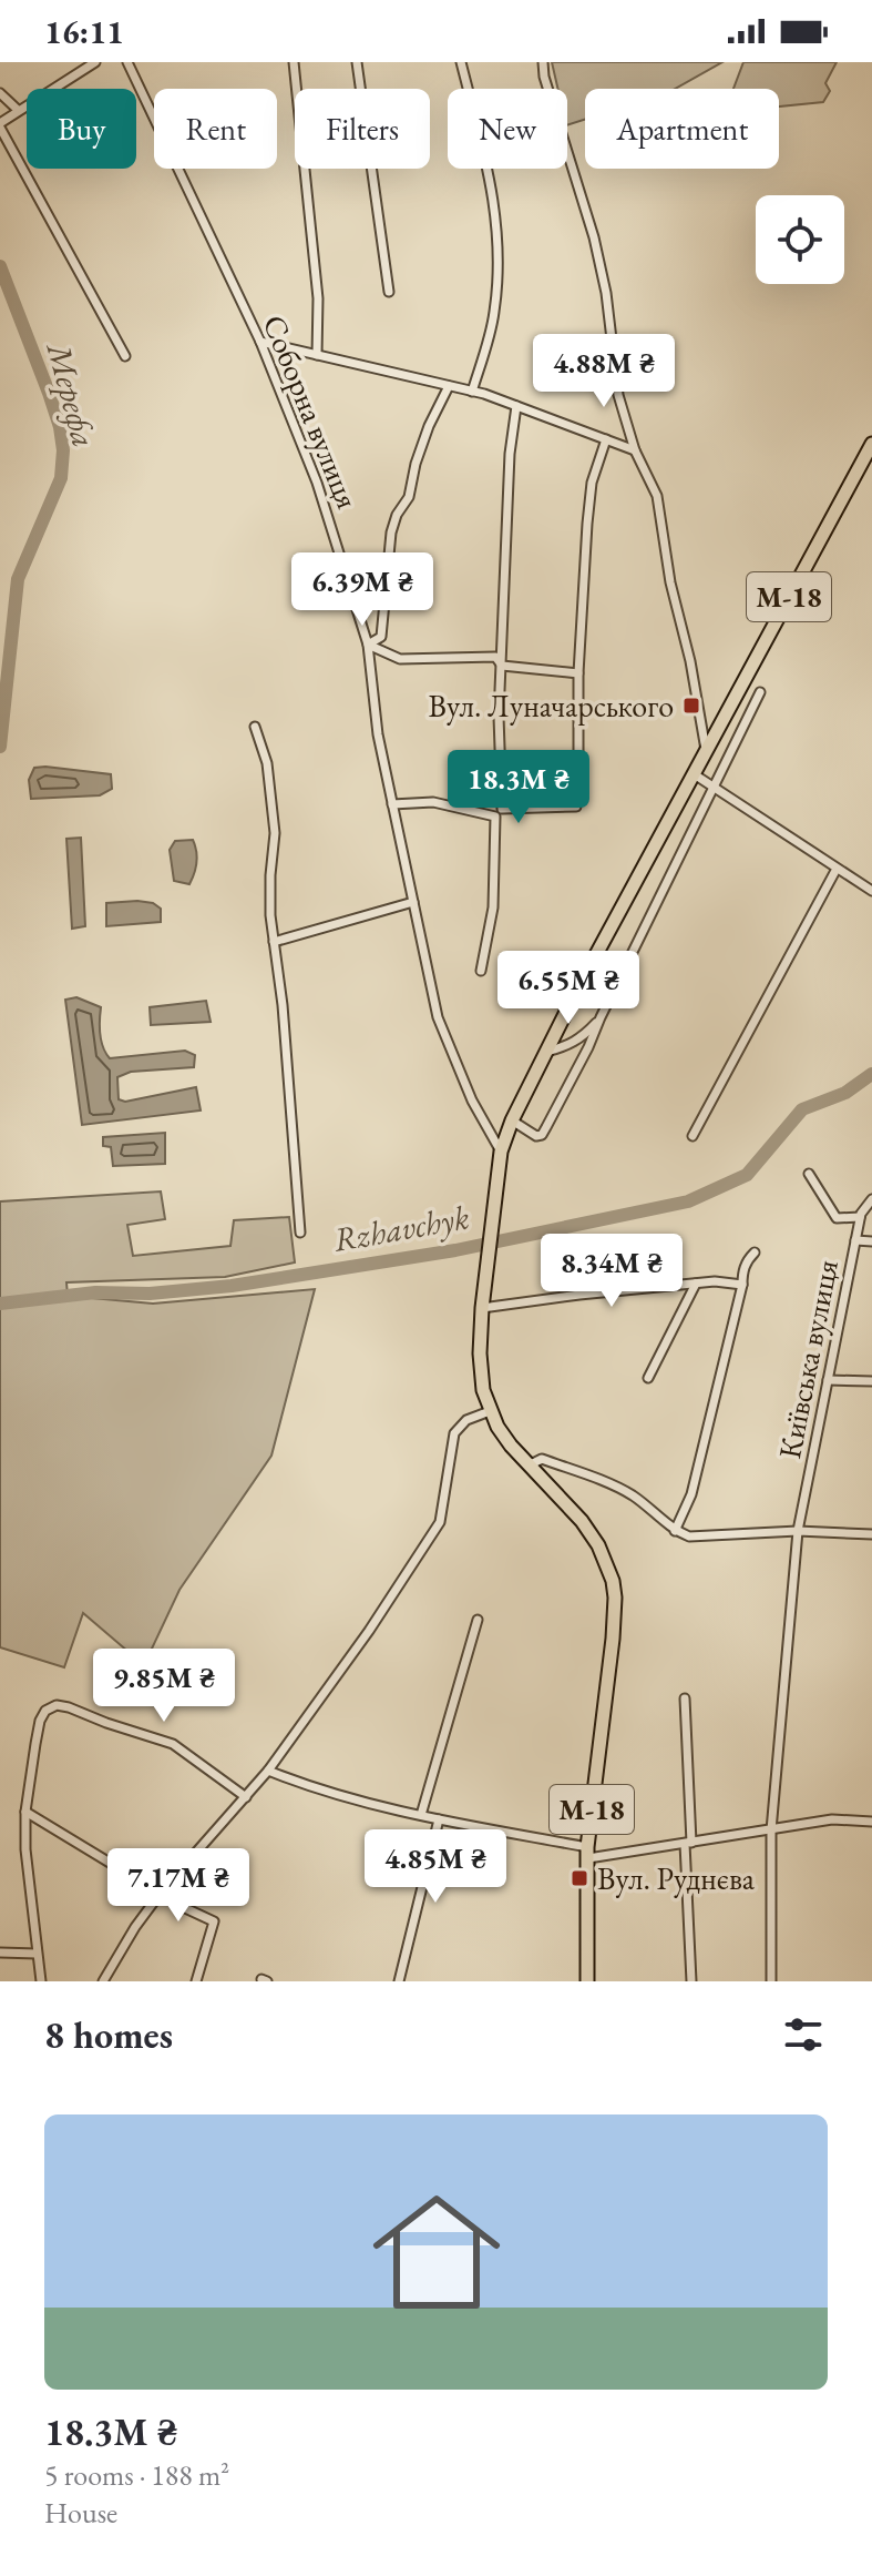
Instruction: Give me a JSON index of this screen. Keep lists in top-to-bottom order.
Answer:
{
  "streets": {
    "highway": ["М-18"],
    "street": ["Соборна вулиця", "Київська вулиця"]
  },
  "crossings": [
    ["Соборна вулиця", "М-18"]
  ],
  "water": ["Мерефа", "Rzhavchyk"],
  "places": {
    "transit": ["Вул. Луначарського", "Вул. Руднєва"]
  },
  "page": {
    "status": "16:11",
    "chip": [
      "Buy",
      "Rent",
      "Filters",
      "New",
      "Apartment"
    ],
    "price": [
      "4.88M ₴",
      "6.39M ₴",
      "18.3M ₴",
      "6.55M ₴",
      "8.34M ₴",
      "9.85M ₴",
      "4.85M ₴",
      "7.17M ₴"
    ],
    "heading": "8 homes",
    "list": [
      {
        "name": "18.3M ₴",
        "note": "5 rooms · 188 m² · House"
      }
    ]
  }
}
